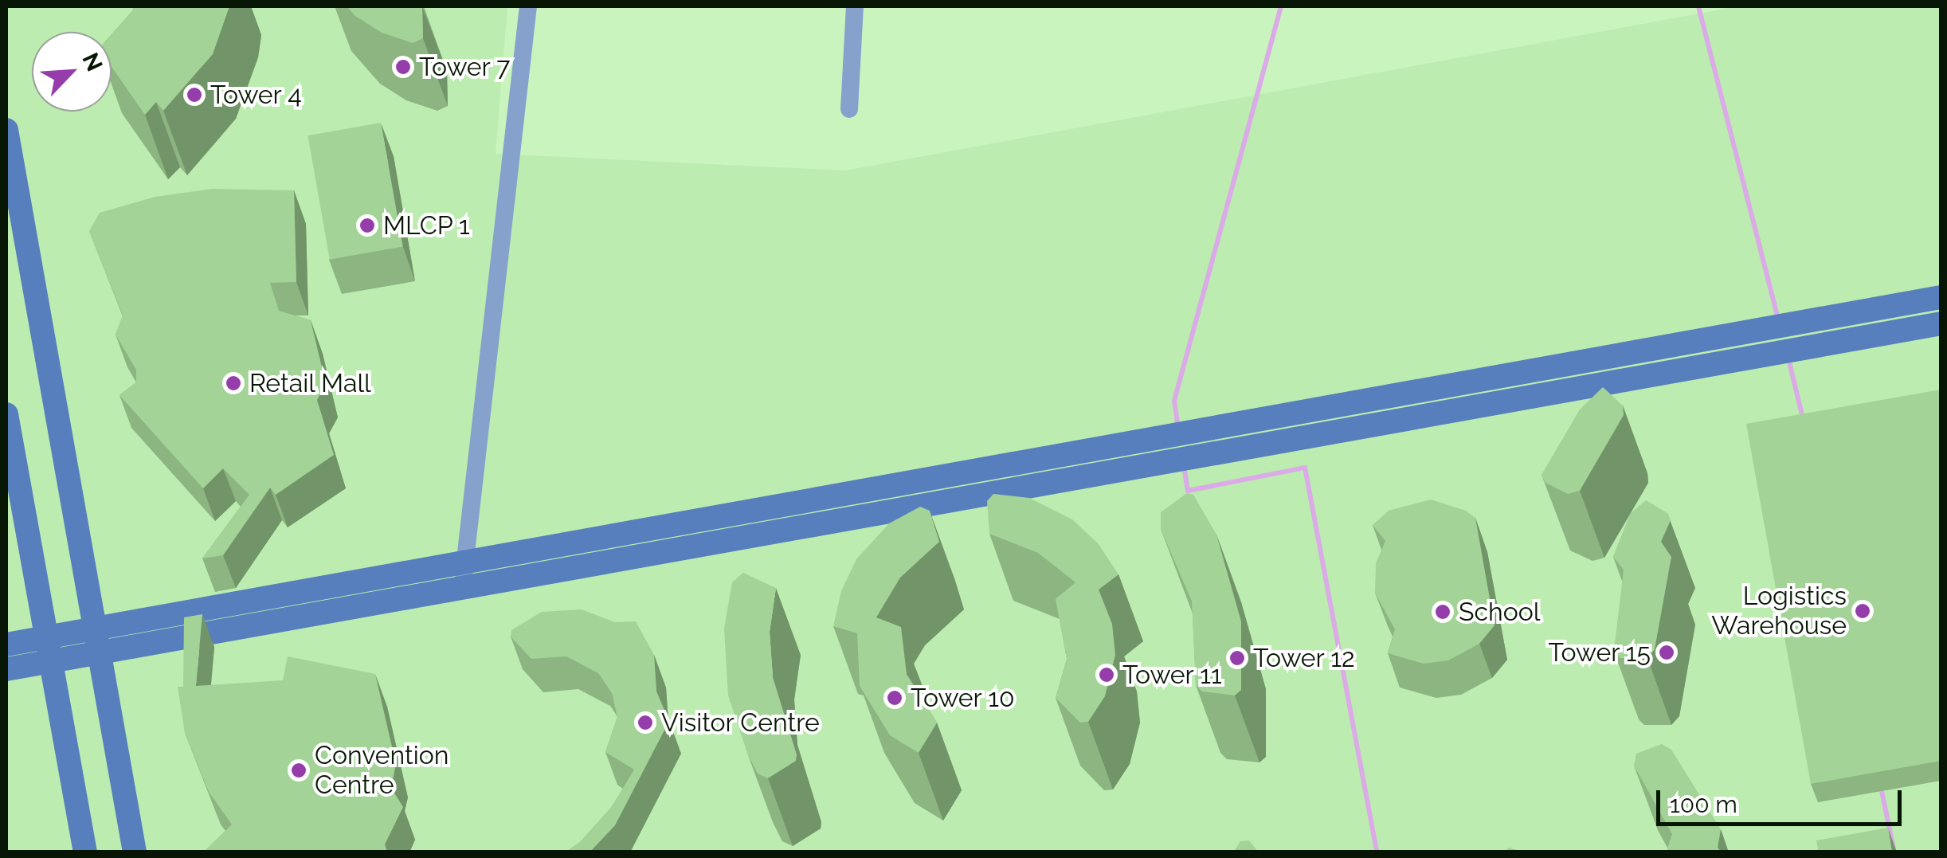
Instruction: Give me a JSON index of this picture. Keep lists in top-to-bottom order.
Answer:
{
  "places": [
    "Tower 7",
    "Tower 4",
    "MLCP 1",
    "Retail Mall",
    "Logistics Warehouse",
    "School",
    "Tower 15",
    "Tower 12",
    "Tower 11",
    "Tower 10",
    "Visitor Centre",
    "Convention Centre"
  ],
  "scale_bar": "100 m",
  "north": "top right"
}
